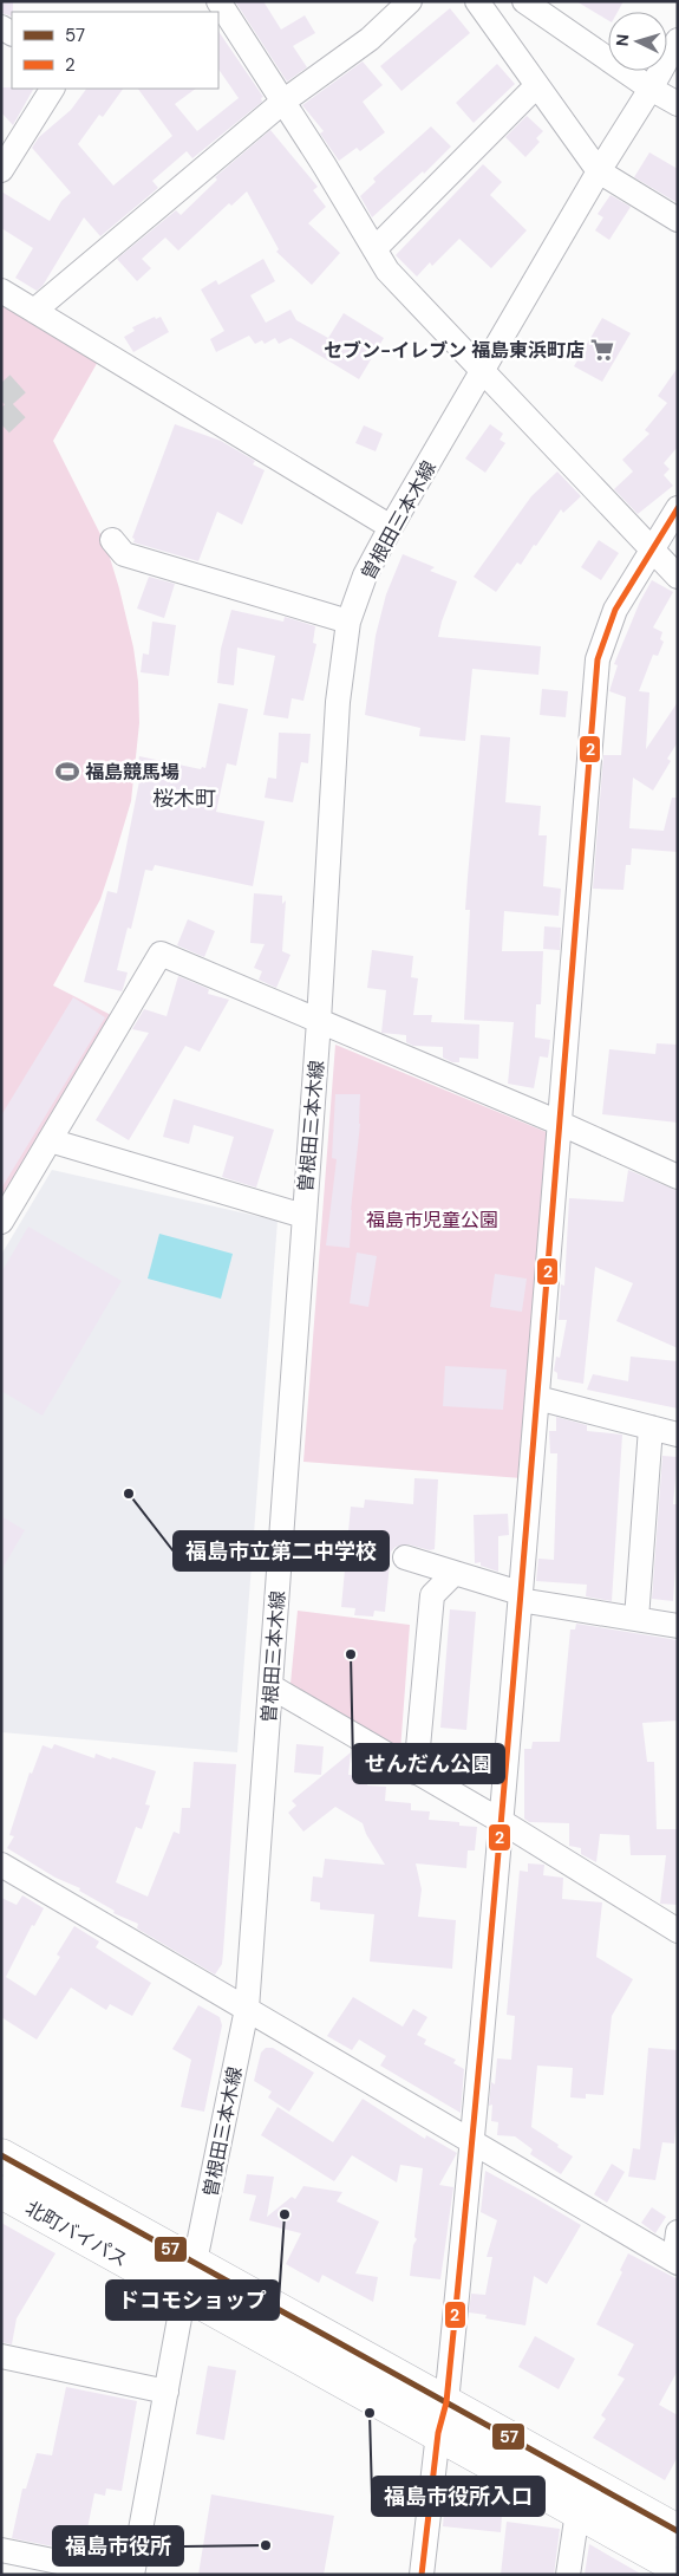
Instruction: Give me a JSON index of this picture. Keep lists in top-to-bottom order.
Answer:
{
  "streets": {
    "highway": ["北町バイパス"],
    "street": ["曽根田三本木線"]
  },
  "crossings": [
    ["曽根田三本木線", "北町バイパス"]
  ],
  "districts": ["桜木町"],
  "parks": ["福島市児童公園"],
  "places": {
    "supermarket": ["セブン-イレブン 福島東浜町店"],
    "sports": ["福島競馬場"],
    "other": [
      "福島市立第二中学校",
      "せんだん公園",
      "ドコモショップ",
      "福島市役所入口",
      "福島市役所"
    ]
  },
  "lines": ["transit line 2", "transit line 57"],
  "legend": ["57", "2"],
  "north": "left"
}
